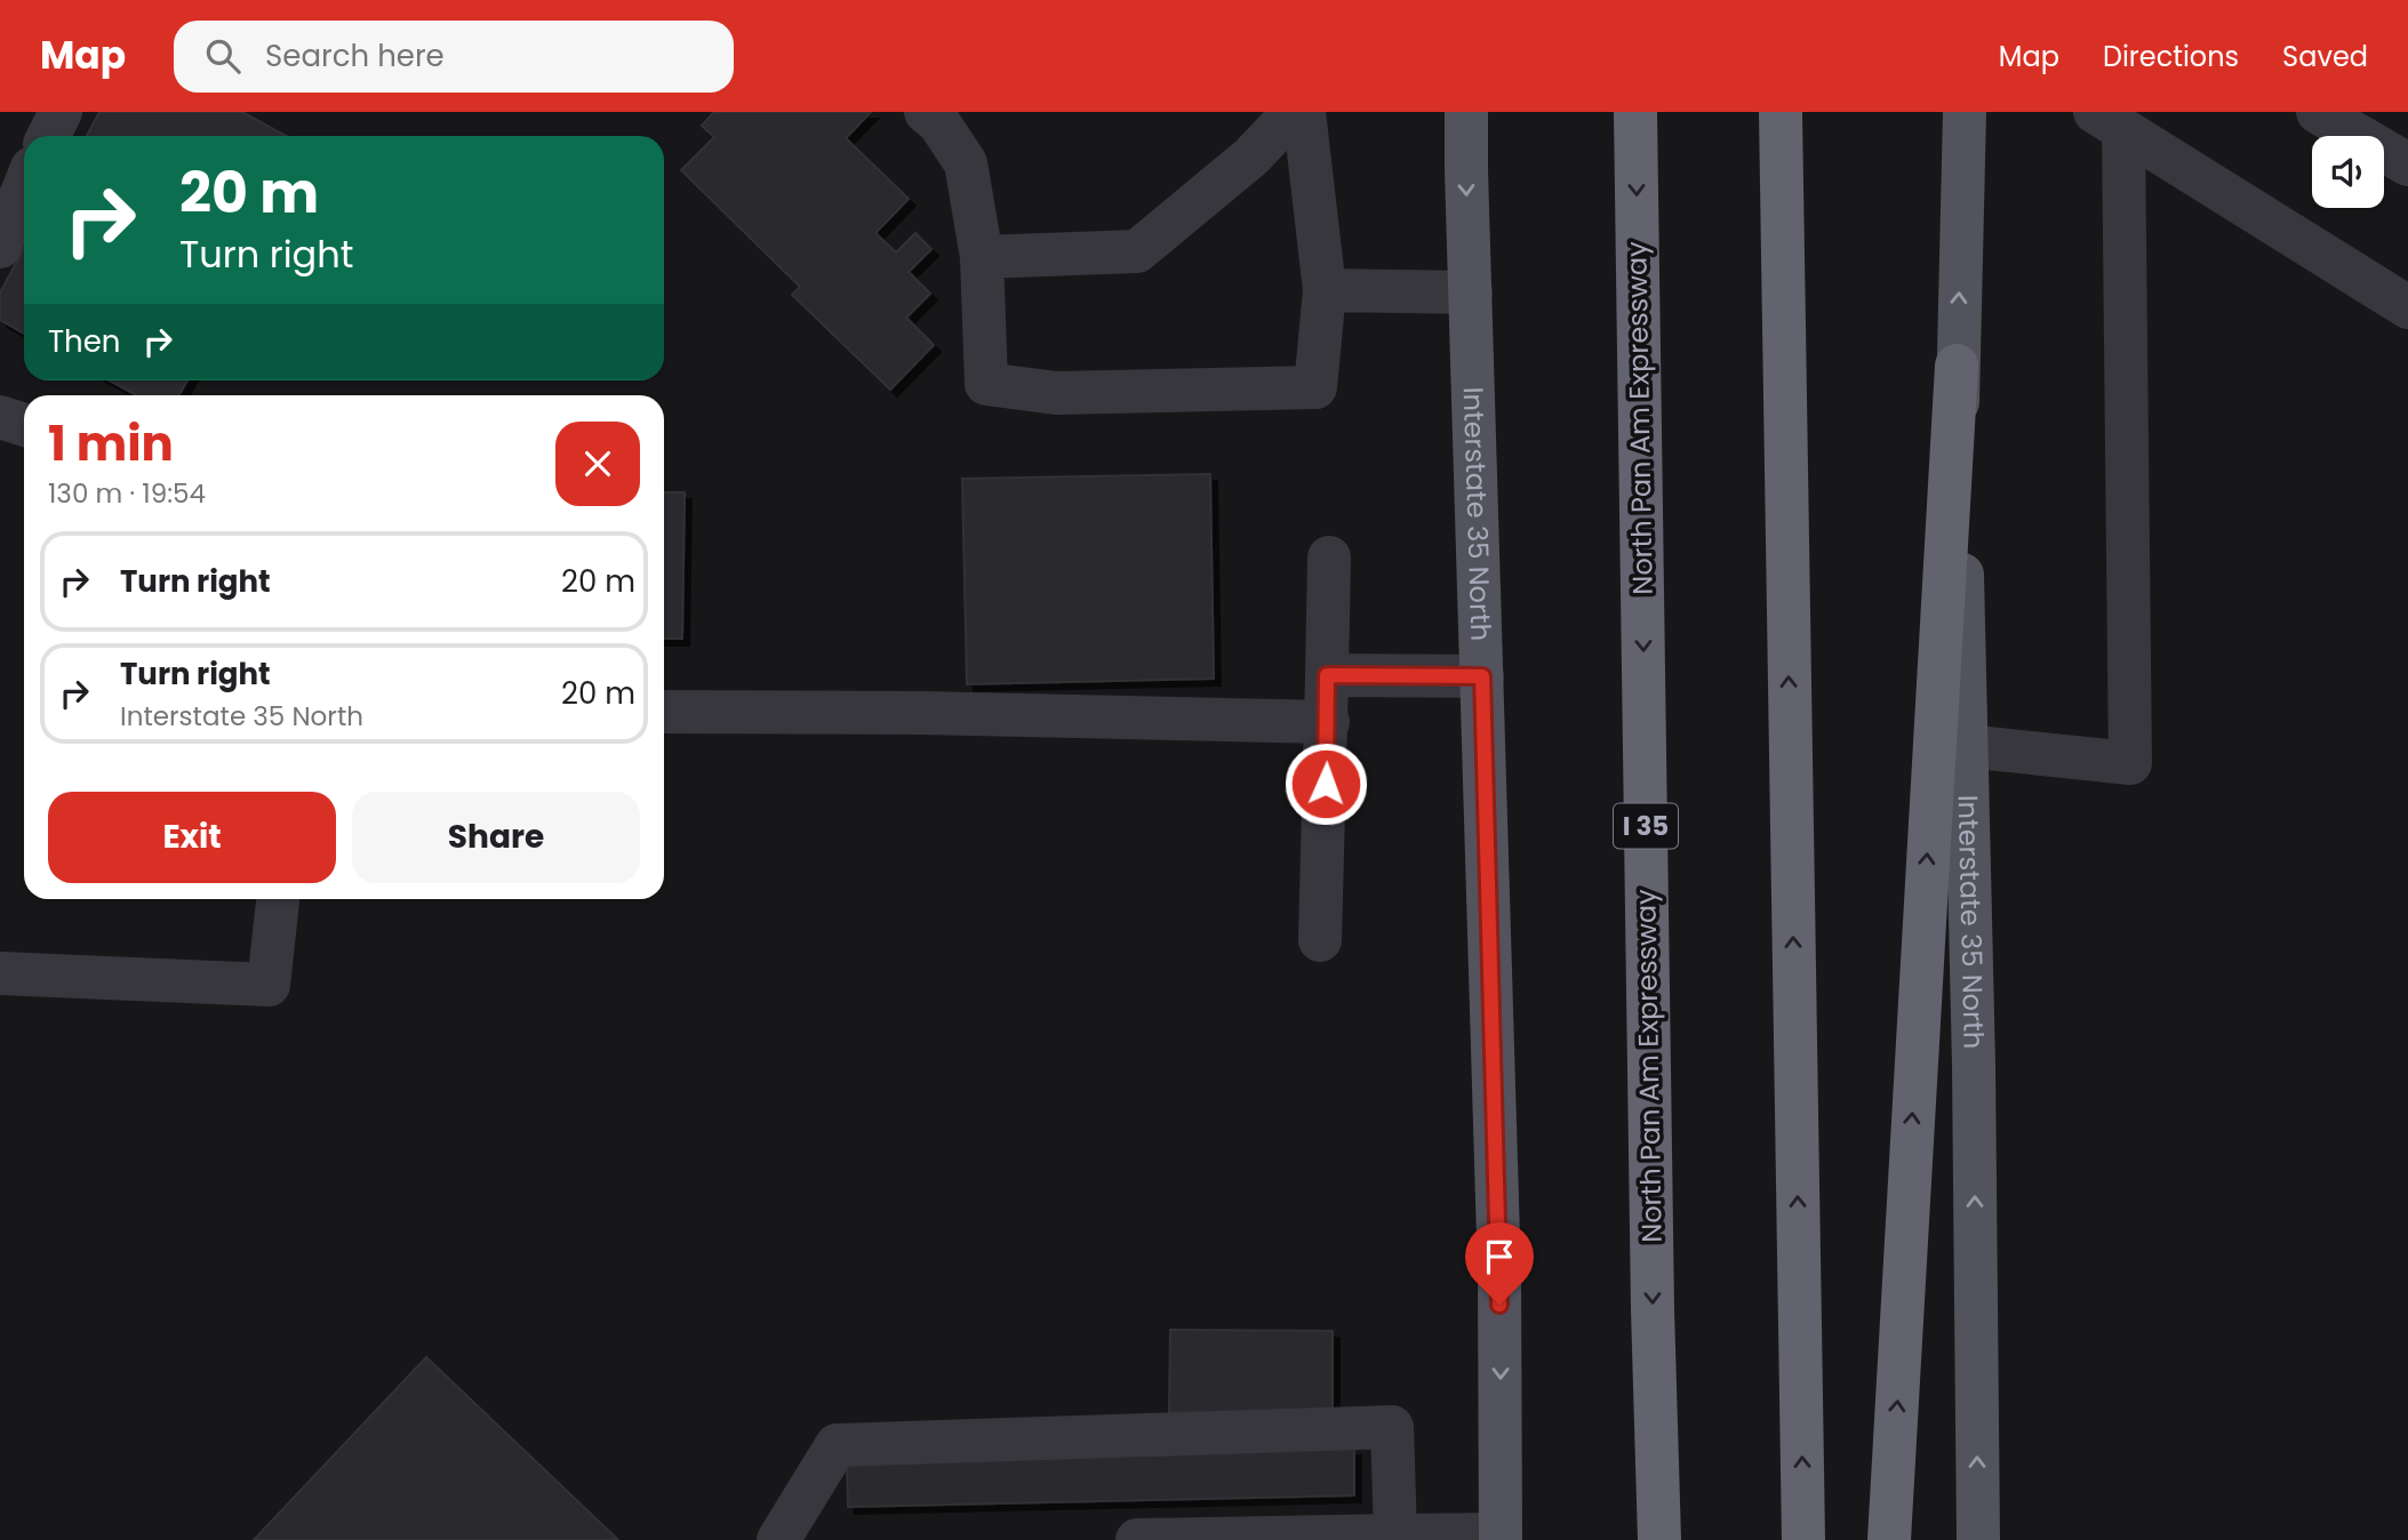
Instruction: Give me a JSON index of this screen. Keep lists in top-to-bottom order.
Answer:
{
  "streets": {
    "highway": ["North Pan Am Expressway", "I 35"],
    "main road": ["Interstate 35 North"]
  },
  "page": {
    "header": "Map",
    "search": "Search here",
    "nav": ["Map", "Directions", "Saved"],
    "turn": ["20 m", "Turn right"],
    "then": "Then",
    "heading": ["1 min", "130 m · 19:54"],
    "list": [
      {
        "name": "Turn right",
        "value": "20 m"
      },
      {
        "name": "Turn right",
        "note": "Interstate 35 North",
        "value": "20 m"
      }
    ],
    "buttons": ["Exit", "Share"]
  }
}
